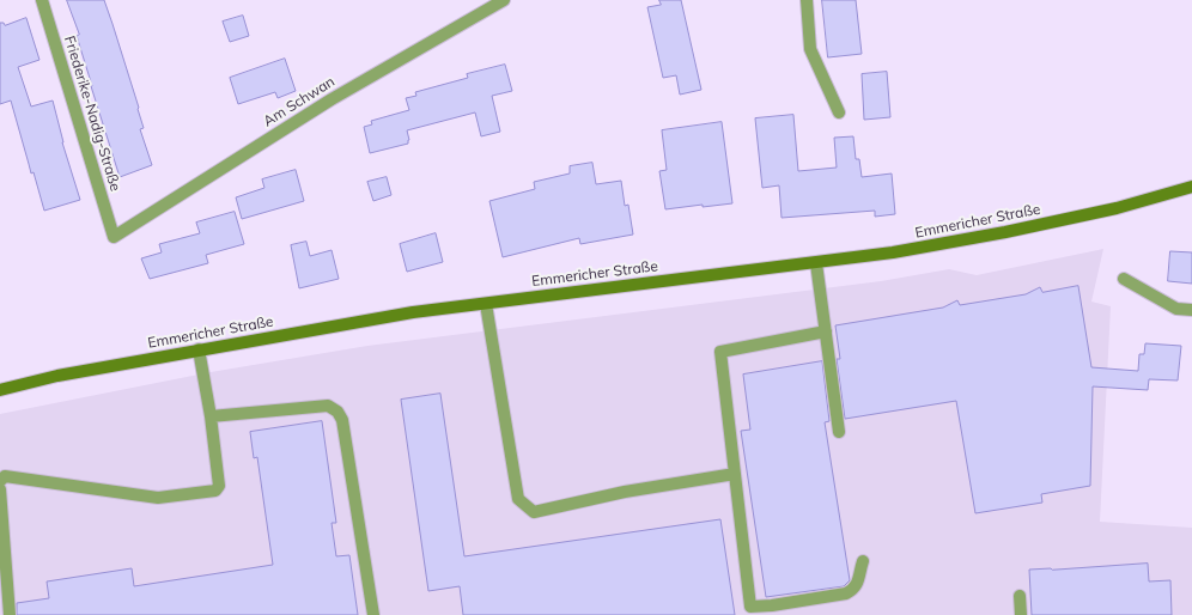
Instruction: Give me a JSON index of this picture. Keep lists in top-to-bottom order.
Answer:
{
  "streets": {
    "main road": ["Emmericher Straße"],
    "street": ["Am Schwan", "Friederike-Nadig-Straße"]
  },
  "crossings": [
    ["Am Schwan", "Friederike-Nadig-Straße"]
  ]
}
